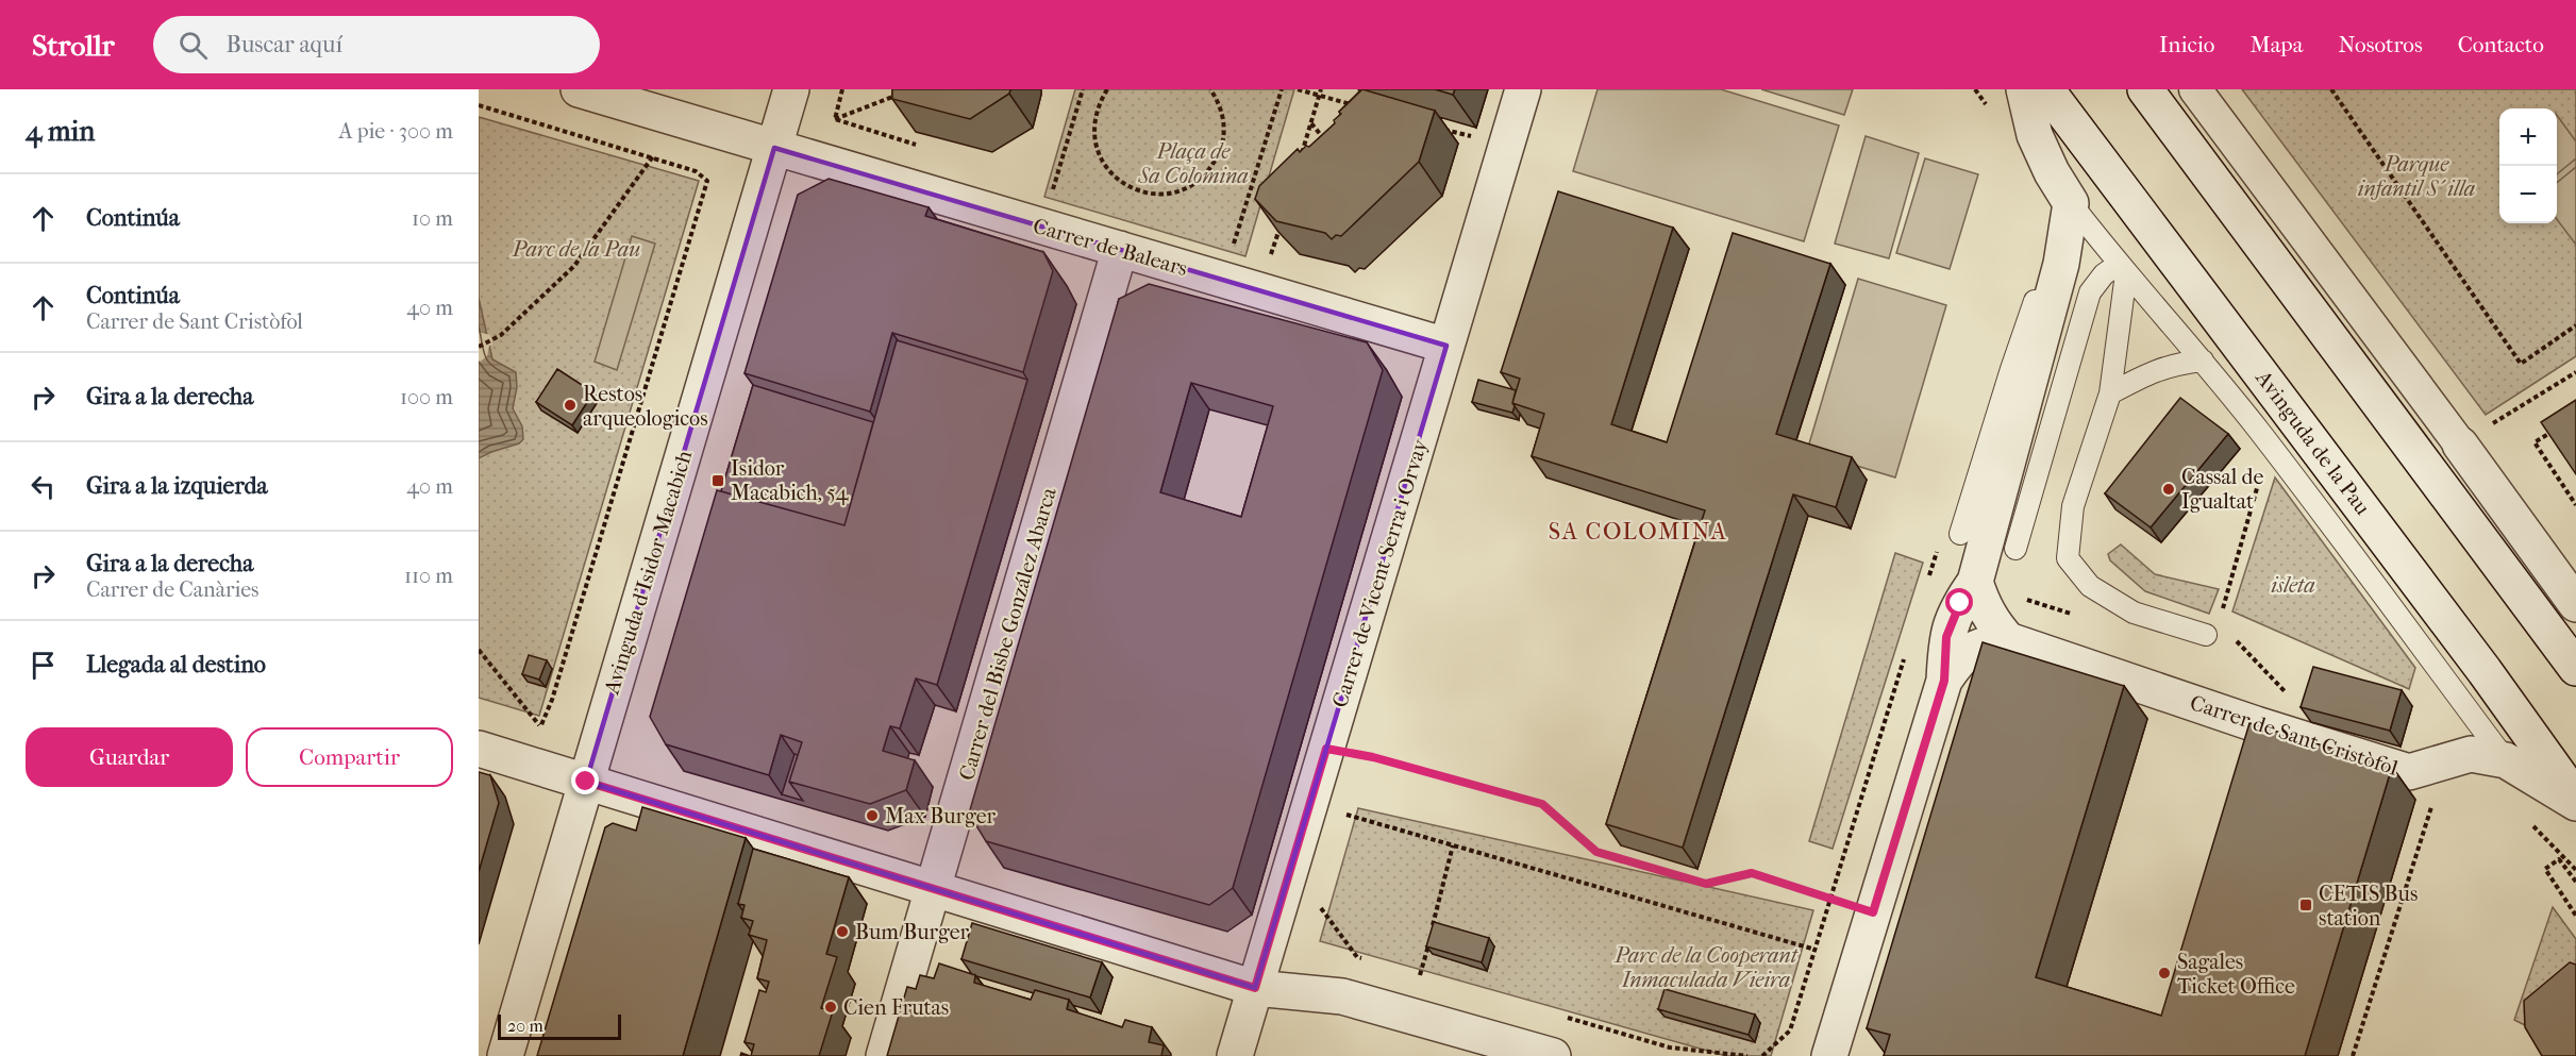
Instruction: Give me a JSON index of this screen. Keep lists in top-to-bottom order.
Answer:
{
  "streets": {
    "street": [
      "Carrer de Balears",
      "Avinguda de la Pau",
      "Avinguda d'Isidor Macabich",
      "Carrer de Vicent Serra i Orvay",
      "Carrer del Bisbe González Abarca",
      "Carrer de Sant Cristòfol"
    ]
  },
  "crossings": [
    ["Carrer de Balears", "Avinguda d'Isidor Macabich"],
    ["Carrer de Balears", "Carrer de Vicent Serra i Orvay"],
    ["Carrer de Balears", "Carrer del Bisbe González Abarca"],
    ["Avinguda de la Pau", "Carrer de Sant Cristòfol"]
  ],
  "districts": ["SA COLOMINA"],
  "parks": [
    "Plaça de Sa Colomina",
    "Parque infantil S´illa",
    "Parc de la Pau",
    "isleta",
    "Parc de la Cooperant Inmaculada Vieira"
  ],
  "places": {
    "other": [
      "Restos arqueologicos",
      "Cassal de Igualtat",
      "Max Burger",
      "Bum Burger",
      "Sagales Ticket Office",
      "Cien Frutas"
    ],
    "transit": ["Isidor Macabich, 54", "CETIS Bus station"]
  },
  "scale_bar": "20 m",
  "page": {
    "header": "Strollr",
    "search": "Buscar aquí",
    "nav": [
      "Inicio",
      "Mapa",
      "Nosotros",
      "Contacto"
    ],
    "heading": ["4 min", "A pie · 300 m"],
    "map_buttons": ["+", "−"],
    "list": [
      ["Continúa", "10 m"],
      ["Continúa", "Carrer de Sant Cristòfol", "40 m"],
      ["Gira a la derecha", "100 m"],
      ["Gira a la izquierda", "40 m"],
      ["Gira a la derecha", "Carrer de Canàries", "110 m"],
      "Llegada al destino"
    ],
    "buttons": ["Guardar", "Compartir"],
    "scale": "20 m"
  }
}
